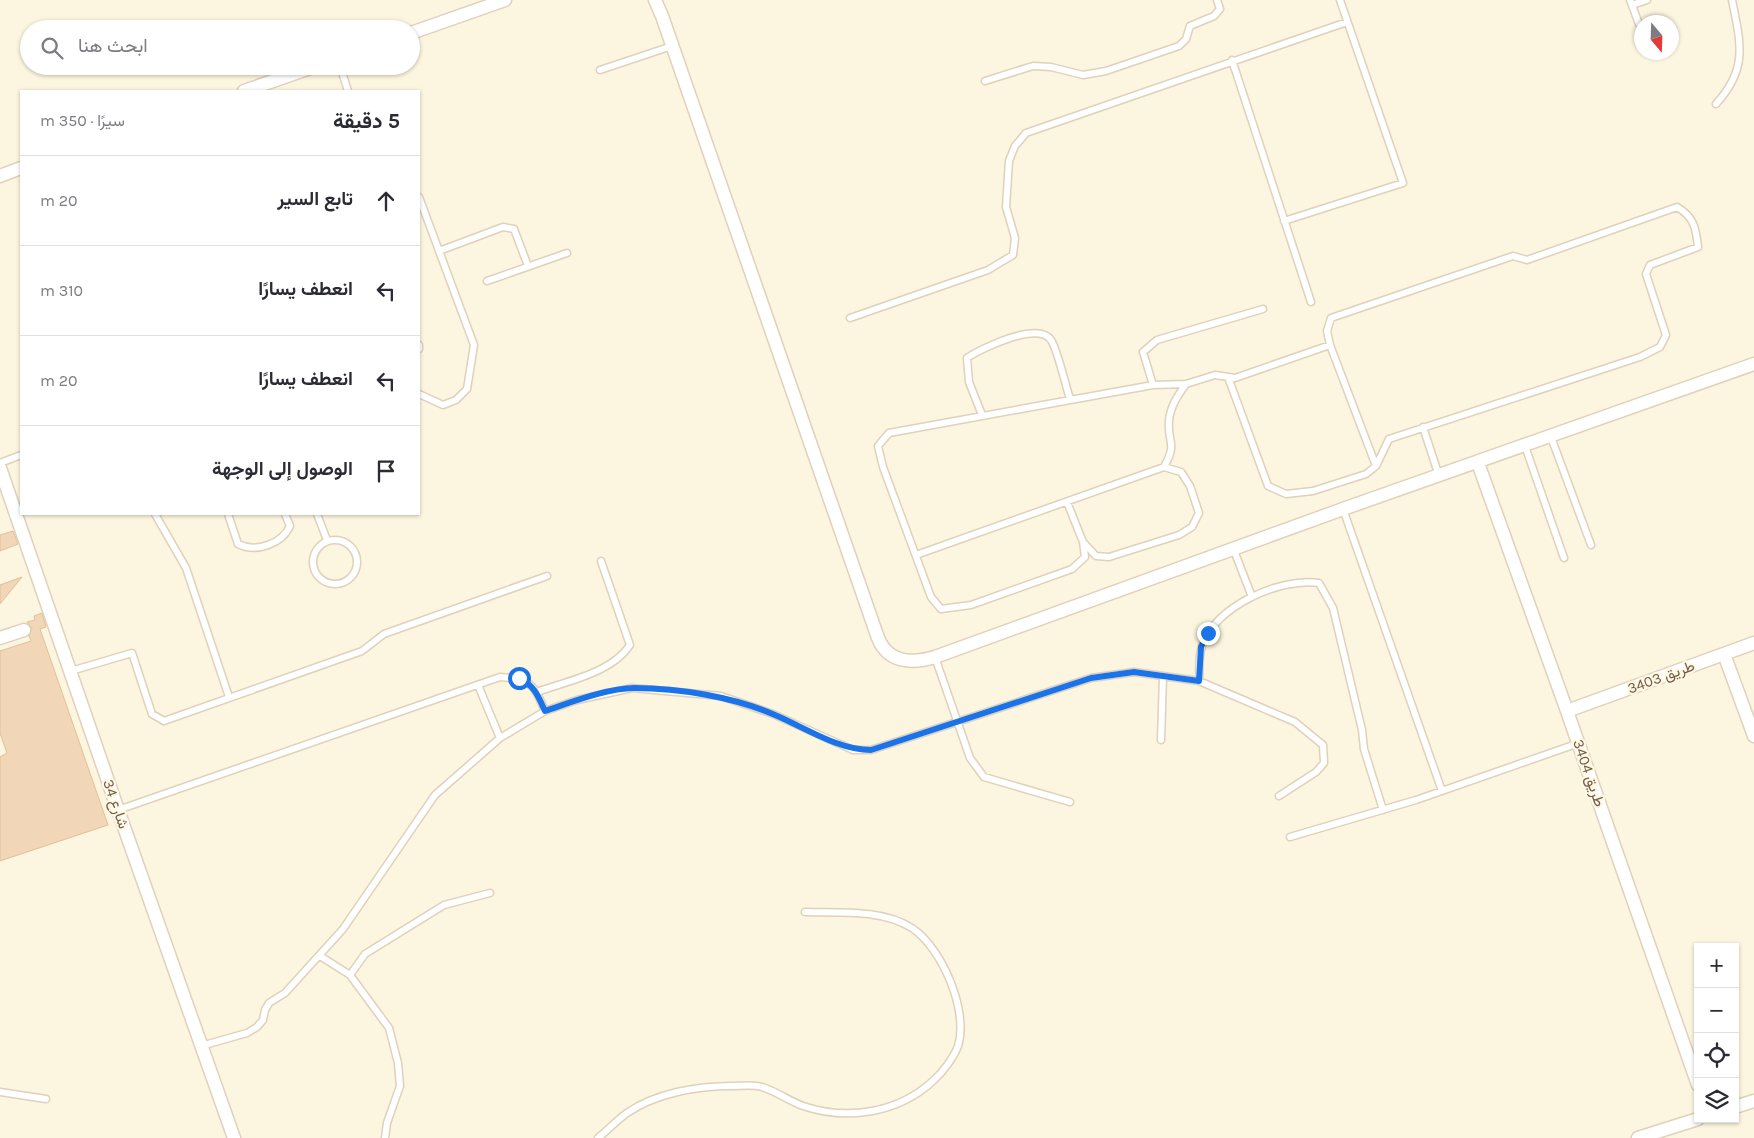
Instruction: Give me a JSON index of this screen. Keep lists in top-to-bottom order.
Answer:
{
  "streets": {
    "street": ["طريق 3403", "طريق 3404", "شارع 34"]
  },
  "crossings": [
    ["طريق 3403", "طريق 3404"]
  ],
  "north": "bottom",
  "page": {
    "search": "ابحث هنا",
    "heading": ["5 دقيقة", "سيرًا · 350 m"],
    "list": [
      ["تابع السير", "20 m"],
      ["انعطف يسارًا", "310 m"],
      ["انعطف يسارًا", "20 m"],
      "الوصول إلى الوجهة"
    ],
    "map_buttons": ["+", "−"]
  }
}
